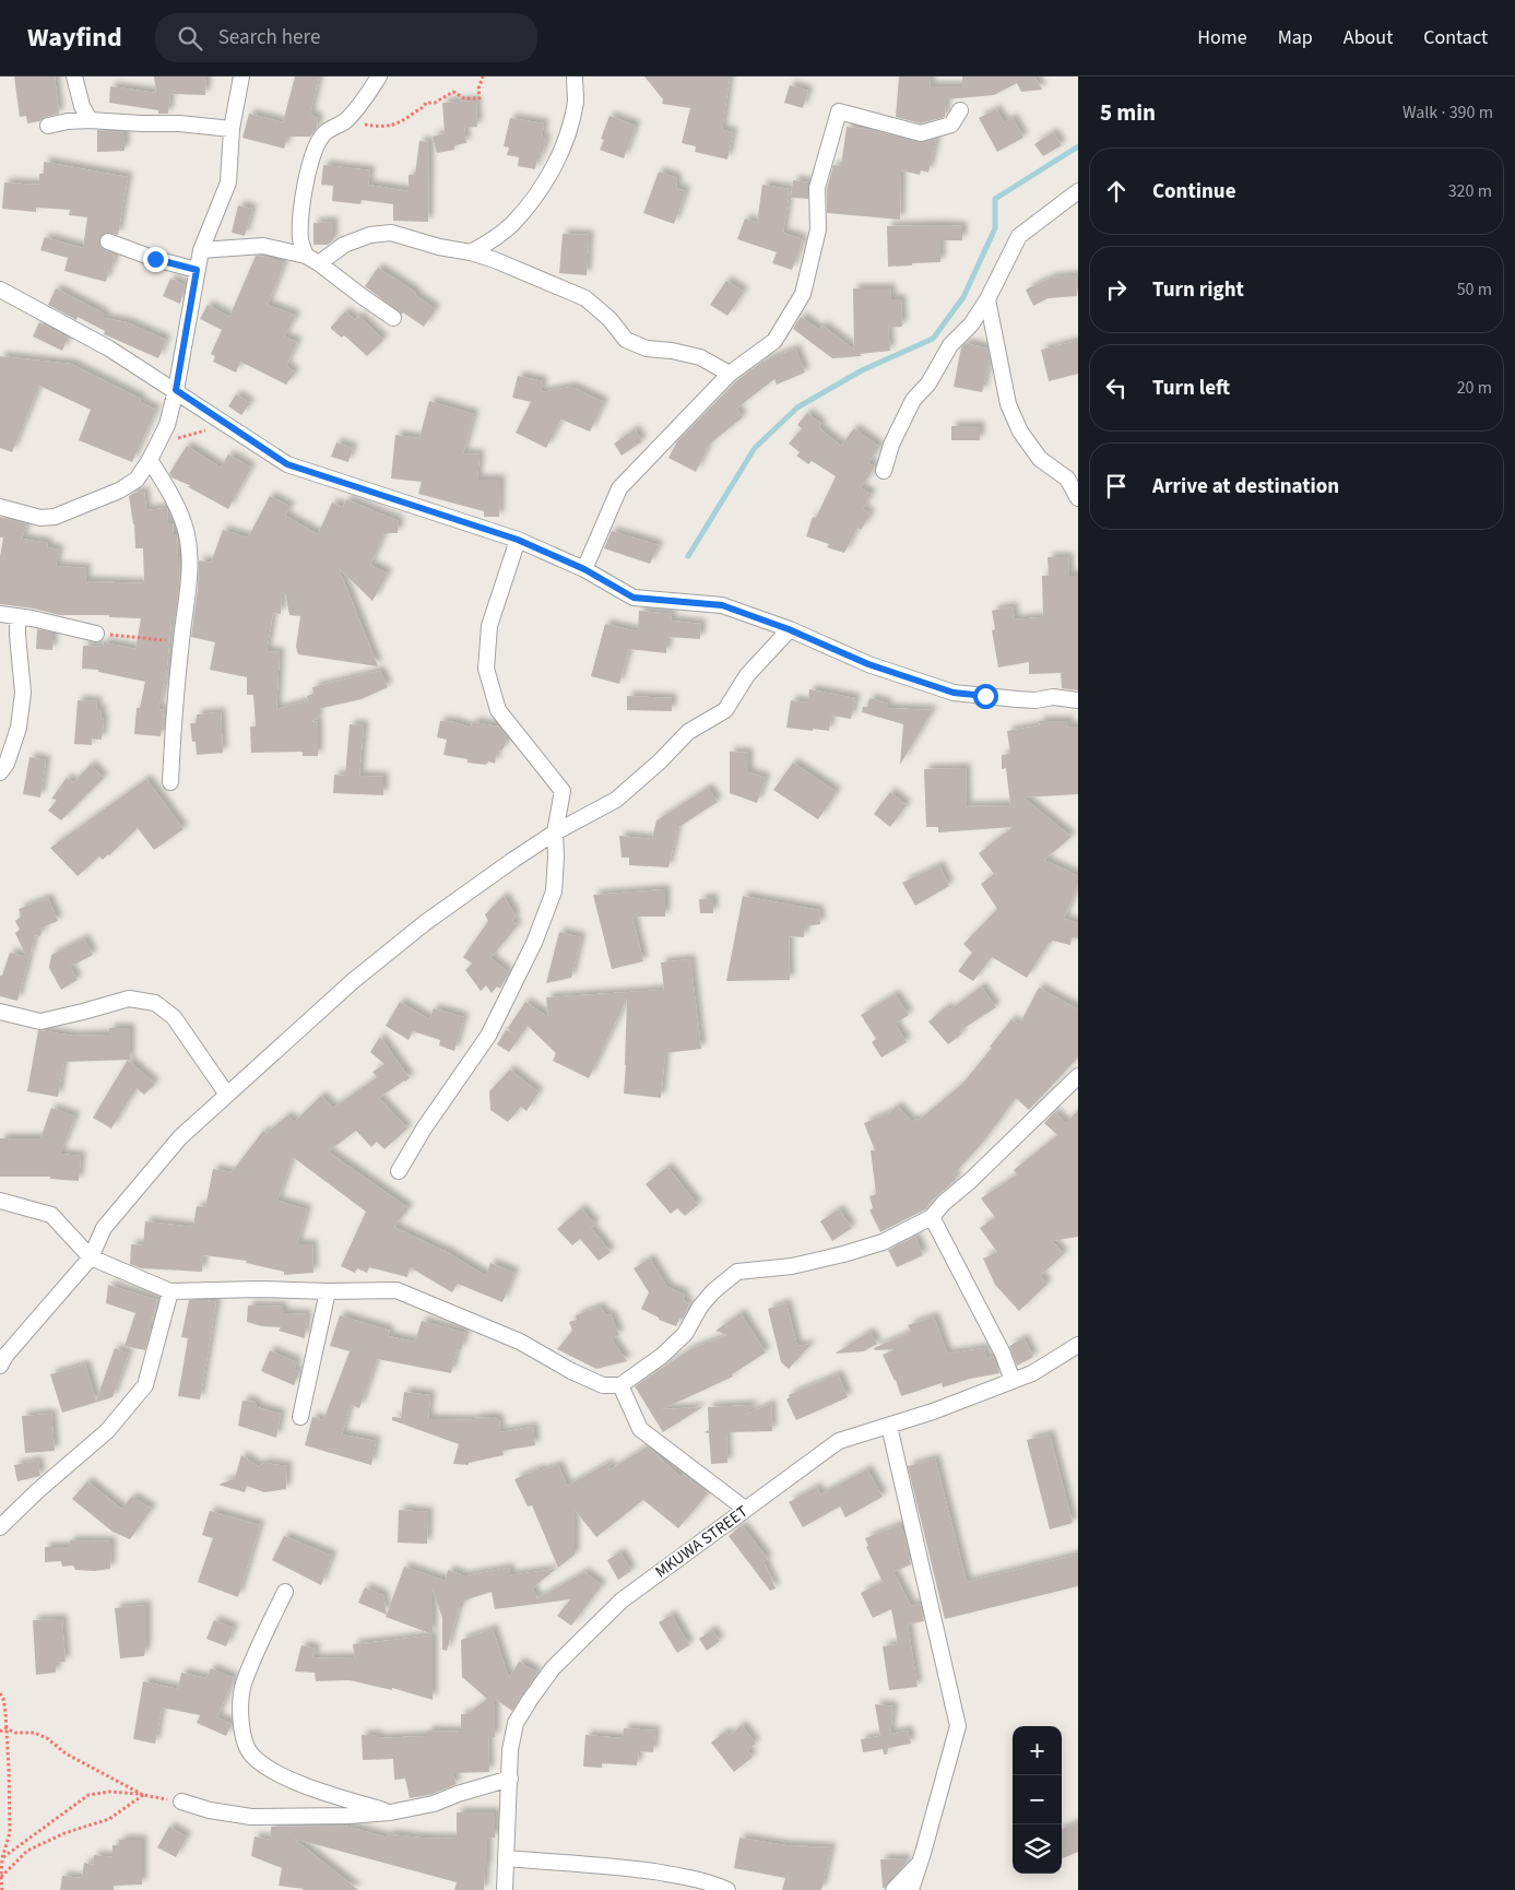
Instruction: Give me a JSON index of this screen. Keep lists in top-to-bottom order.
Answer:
{
  "streets": {
    "street": ["MKUWA STREET"]
  },
  "page": {
    "header": "Wayfind",
    "search": "Search here",
    "nav": [
      "Home",
      "Map",
      "About",
      "Contact"
    ],
    "heading": ["5 min", "Walk · 390 m"],
    "list": [
      ["Continue", "320 m"],
      ["Turn right", "50 m"],
      ["Turn left", "20 m"],
      "Arrive at destination"
    ],
    "map_buttons": ["+", "−"]
  }
}
